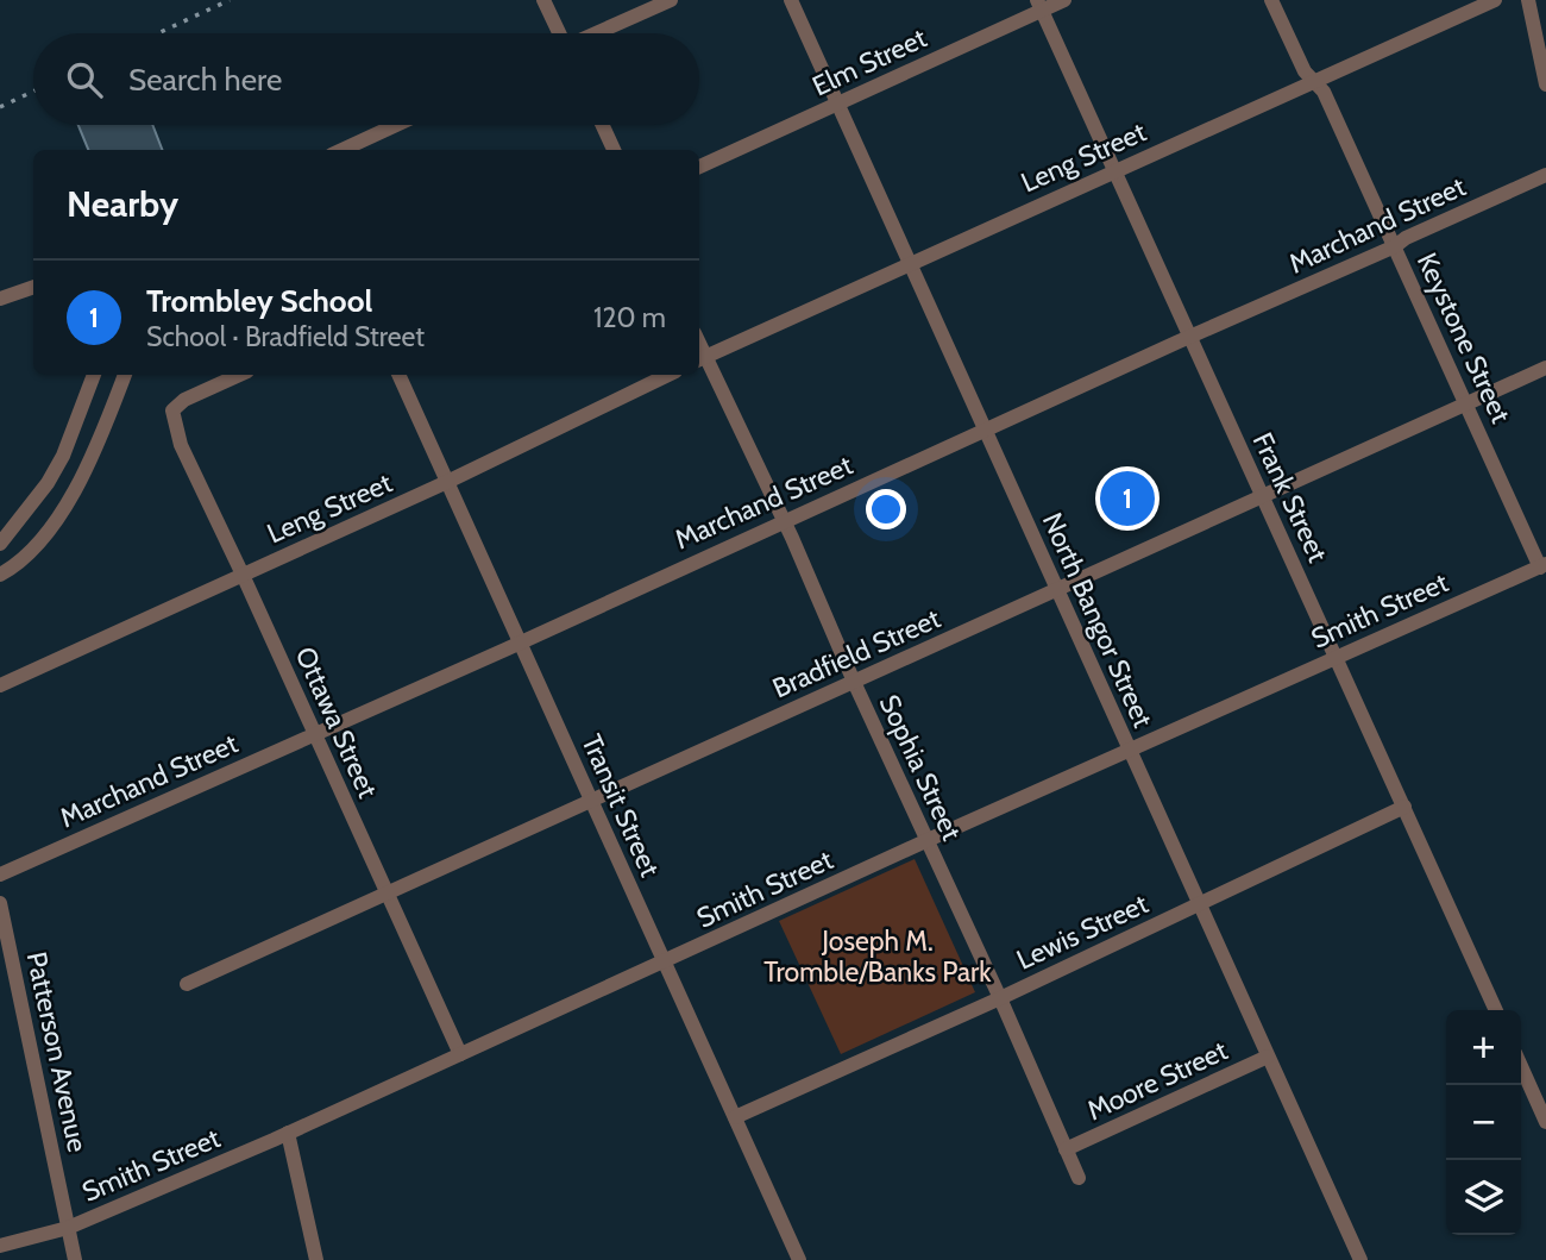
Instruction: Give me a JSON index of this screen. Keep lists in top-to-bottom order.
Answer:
{
  "streets": {
    "street": [
      "Elm Street",
      "Leng Street",
      "Marchand Street",
      "Keystone Street",
      "Frank Street",
      "Smith Street",
      "North Bangor Street",
      "Bradfield Street",
      "Ottawa Street",
      "Sophia Street",
      "Transit Street",
      "Lewis Street",
      "Patterson Avenue",
      "Moore Street"
    ]
  },
  "crossings": [
    ["Elm Street", "Frank Street"],
    ["Elm Street", "North Bangor Street"],
    ["Leng Street", "Keystone Street"],
    ["Leng Street", "Frank Street"],
    ["Leng Street", "North Bangor Street"],
    ["Leng Street", "Ottawa Street"],
    ["Leng Street", "Sophia Street"],
    ["Leng Street", "Transit Street"],
    ["Marchand Street", "Keystone Street"],
    ["Marchand Street", "Frank Street"],
    ["Marchand Street", "North Bangor Street"],
    ["Marchand Street", "Ottawa Street"],
    ["Marchand Street", "Sophia Street"],
    ["Marchand Street", "Transit Street"],
    ["Keystone Street", "Smith Street"],
    ["Keystone Street", "Bradfield Street"],
    ["Frank Street", "Smith Street"],
    ["Frank Street", "Bradfield Street"],
    ["Frank Street", "Lewis Street"],
    ["Smith Street", "North Bangor Street"],
    ["Smith Street", "Ottawa Street"],
    ["Smith Street", "Sophia Street"],
    ["Smith Street", "Transit Street"],
    ["Smith Street", "Patterson Avenue"],
    ["North Bangor Street", "Bradfield Street"],
    ["North Bangor Street", "Lewis Street"],
    ["North Bangor Street", "Moore Street"],
    ["Bradfield Street", "Ottawa Street"],
    ["Bradfield Street", "Sophia Street"],
    ["Bradfield Street", "Transit Street"],
    ["Sophia Street", "Lewis Street"],
    ["Sophia Street", "Moore Street"],
    ["Transit Street", "Lewis Street"]
  ],
  "parks": ["Joseph M. Tromble/Banks Park"],
  "page": {
    "search": "Search here",
    "heading": "Nearby",
    "list": [
      {
        "mark": "1",
        "name": "Trombley School",
        "note": "School · Bradfield Street",
        "value": "120 m"
      }
    ],
    "pins": "1",
    "map_buttons": ["+", "−"]
  }
}
